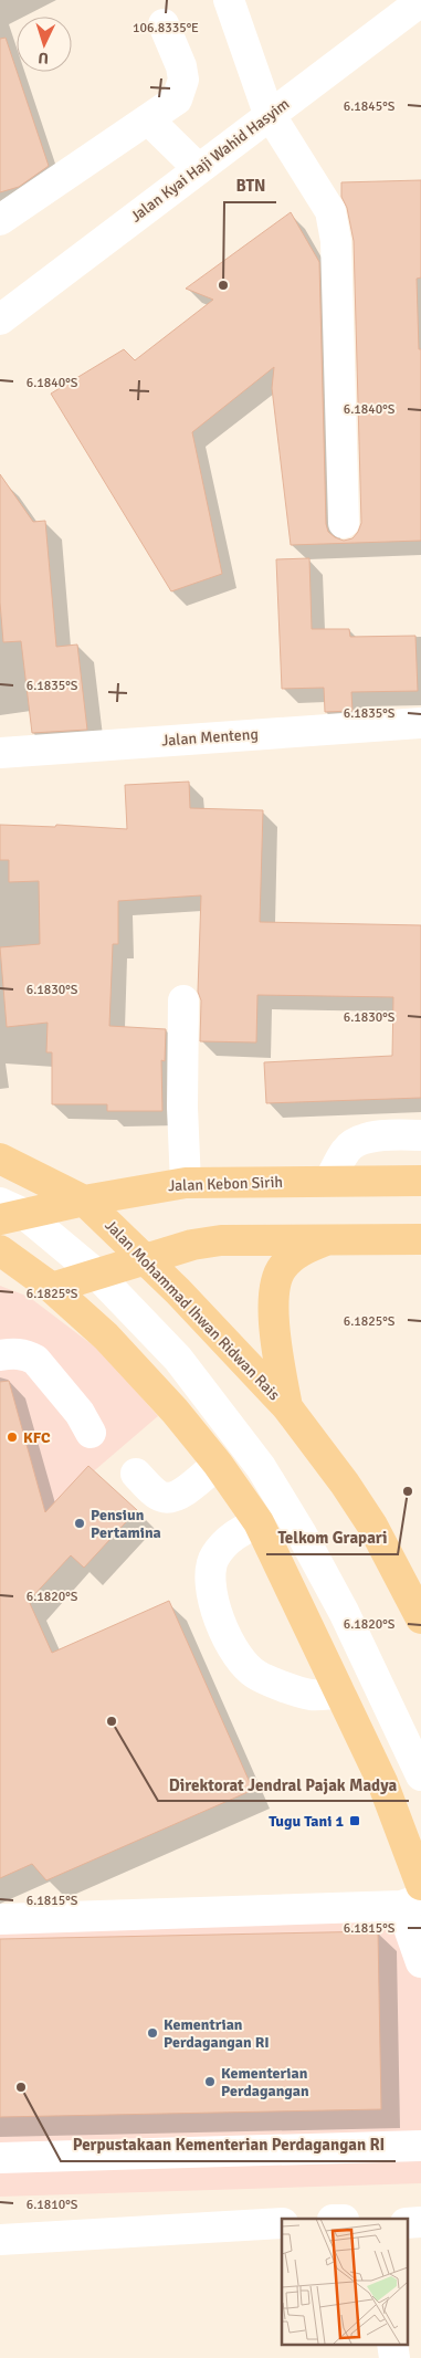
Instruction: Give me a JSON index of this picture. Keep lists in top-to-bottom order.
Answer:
{
  "streets": {
    "main road": ["Jalan Kebon Sirih", "Jalan Mohammad Ihwan Ridwan Rais"],
    "street": ["Jalan Kyai Haji Wahid Hasyim", "Jalan Menteng"]
  },
  "crossings": [
    ["Jalan Kebon Sirih", "Jalan Mohammad Ihwan Ridwan Rais"]
  ],
  "places": {
    "other": [
      "BTN",
      "KFC",
      "Telkom Grapari",
      "Pensiun Pertamina",
      "Direktorat Jendral Pajak Madya",
      "Kementrian Perdagangan RI",
      "Kementerian Perdagangan",
      "Perpustakaan Kementerian Perdagangan RI"
    ],
    "transit": ["Tugu Tani 1"]
  },
  "north": "bottom",
  "coordinates": [
    "106.8335°E",
    "6.1845°S",
    "6.1840°S",
    "6.1835°S",
    "6.1830°S",
    "6.1825°S",
    "6.1820°S",
    "6.1815°S",
    "6.1810°S"
  ]
}
